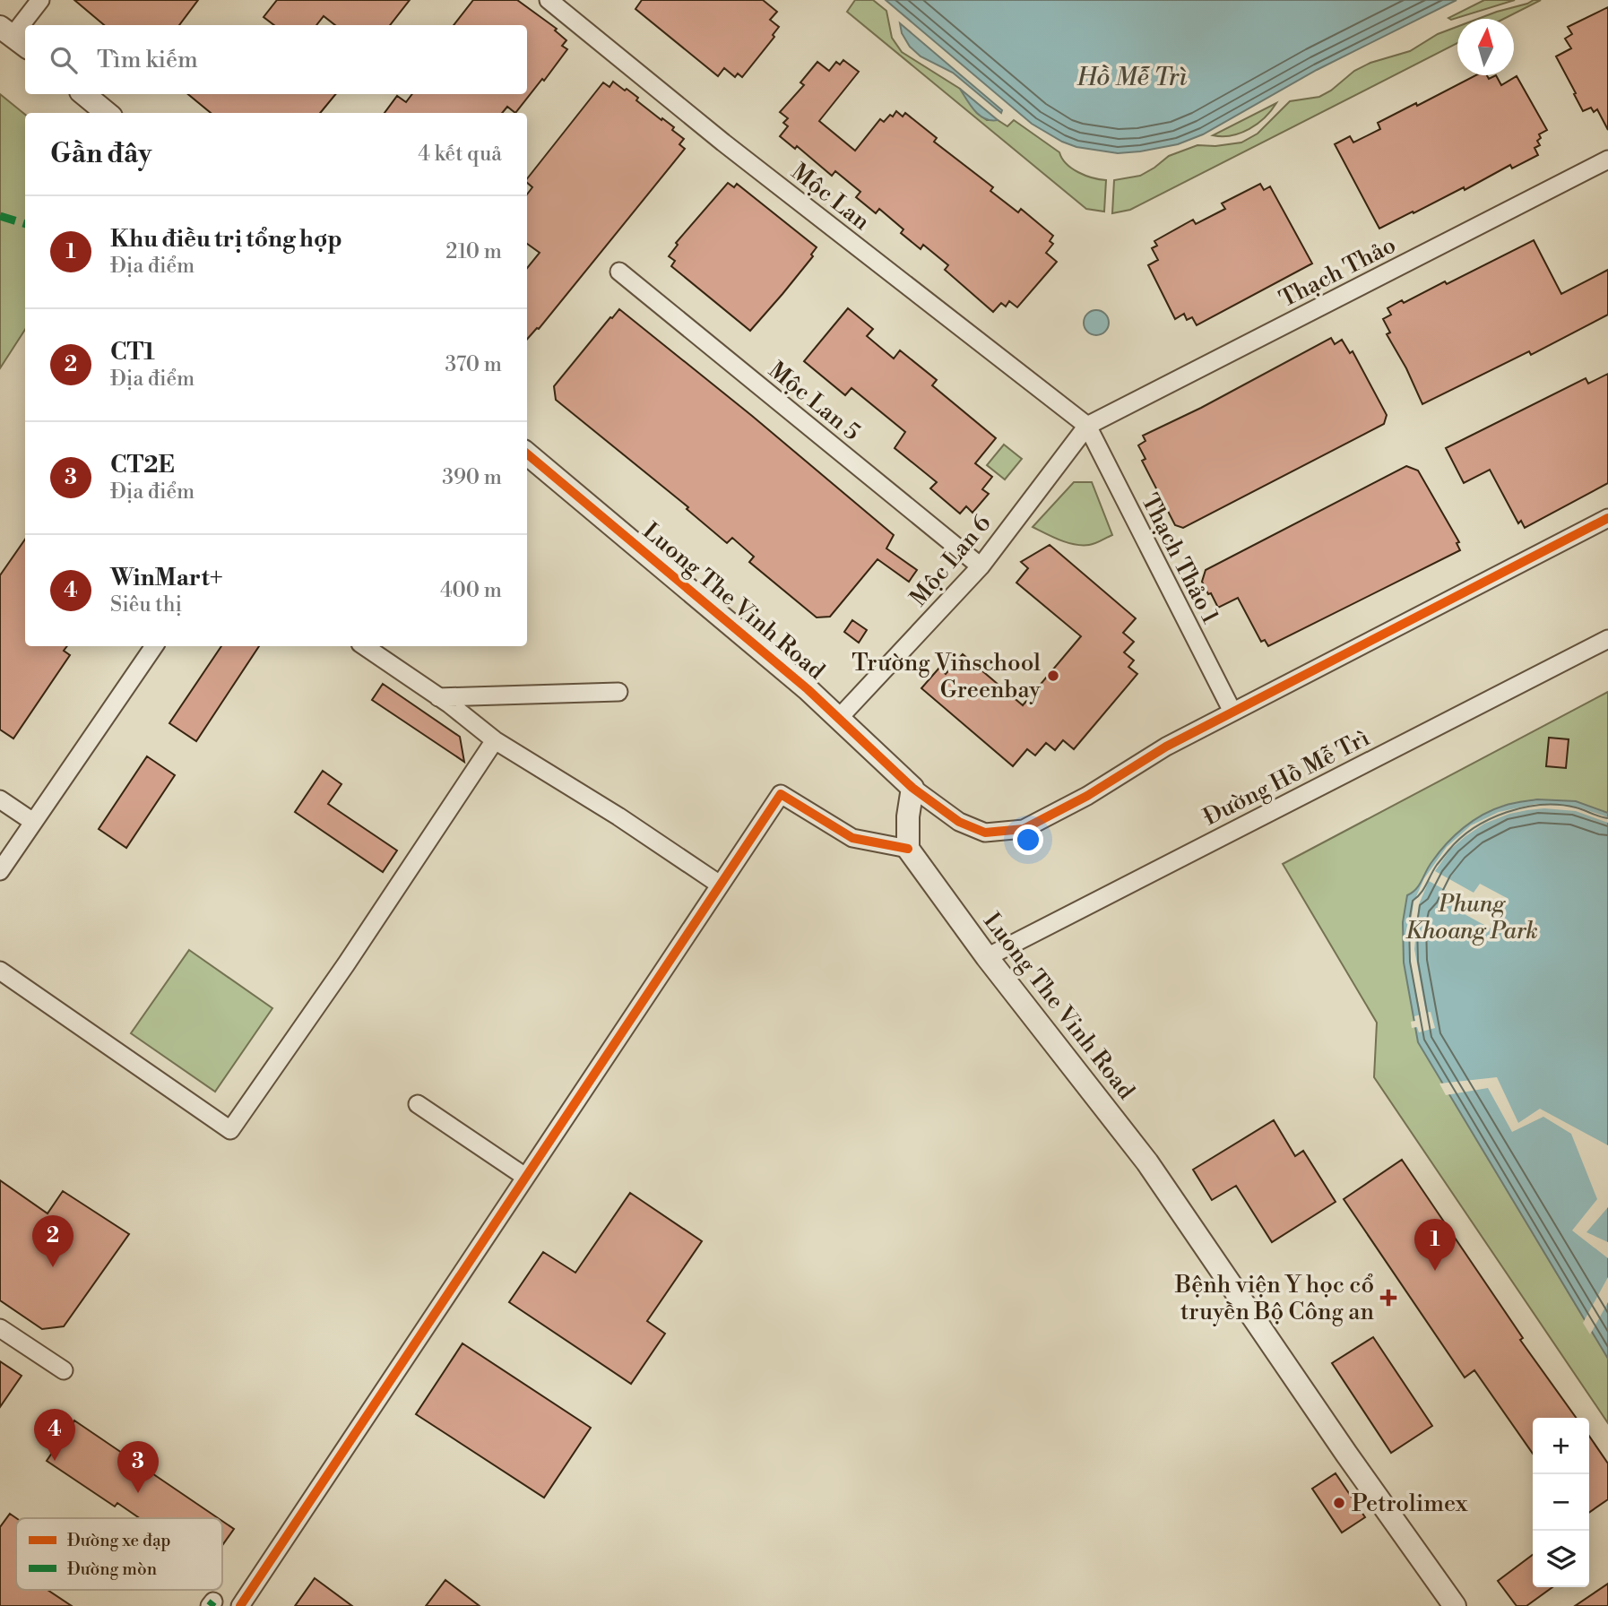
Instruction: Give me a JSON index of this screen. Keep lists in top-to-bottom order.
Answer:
{
  "streets": {
    "street": [
      "Mộc Lan",
      "Thạch Thảo",
      "Mộc Lan 5",
      "Thạch Thảo 1",
      "Mộc Lan 6",
      "Luong The Vinh Road",
      "Đường Hồ Mễ Trì"
    ]
  },
  "crossings": [
    ["Mộc Lan", "Thạch Thảo"],
    ["Mộc Lan", "Thạch Thảo 1"],
    ["Mộc Lan", "Mộc Lan 6"],
    ["Thạch Thảo", "Thạch Thảo 1"],
    ["Thạch Thảo", "Mộc Lan 6"],
    ["Mộc Lan 5", "Mộc Lan 6"],
    ["Thạch Thảo 1", "Mộc Lan 6"],
    ["Mộc Lan 6", "Luong The Vinh Road"],
    ["Luong The Vinh Road", "Đường Hồ Mễ Trì"]
  ],
  "water": ["Hồ Mễ Trì"],
  "parks": ["Phung Khoang Park"],
  "places": {
    "other": ["Trường Vinschool Greenbay", "Petrolimex"],
    "health": ["Bệnh viện Y học cổ truyền Bộ Công an"]
  },
  "legend": ["Đường xe đạp", "Đường mòn"],
  "north": "top",
  "page": {
    "search": "Tìm kiếm",
    "heading": ["Gần đây", "4 kết quả"],
    "list": [
      {
        "mark": "1",
        "name": "Khu điều trị tổng hợp",
        "note": "Địa điểm",
        "value": "210 m"
      },
      {
        "mark": "2",
        "name": "CT1",
        "note": "Địa điểm",
        "value": "370 m"
      },
      {
        "mark": "3",
        "name": "CT2E",
        "note": "Địa điểm",
        "value": "390 m"
      },
      {
        "mark": "4",
        "name": "WinMart+",
        "note": "Siêu thị",
        "value": "400 m"
      }
    ],
    "pins": [
      "2",
      "1",
      "4",
      "3"
    ],
    "map_buttons": ["+", "−"]
  }
}
